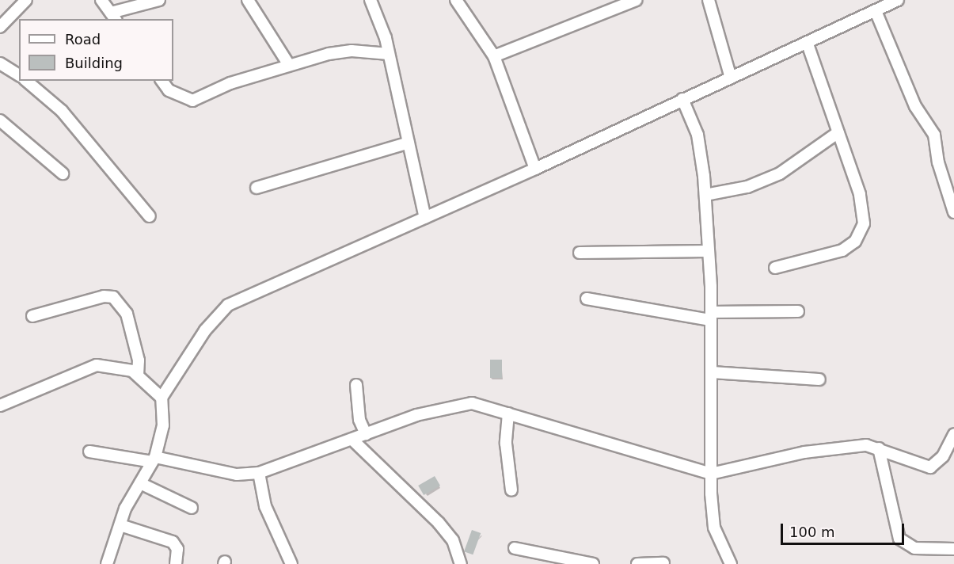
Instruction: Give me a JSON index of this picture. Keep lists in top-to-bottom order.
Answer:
{
  "legend": ["Road", "Building"],
  "scale_bar": "100 m"
}
